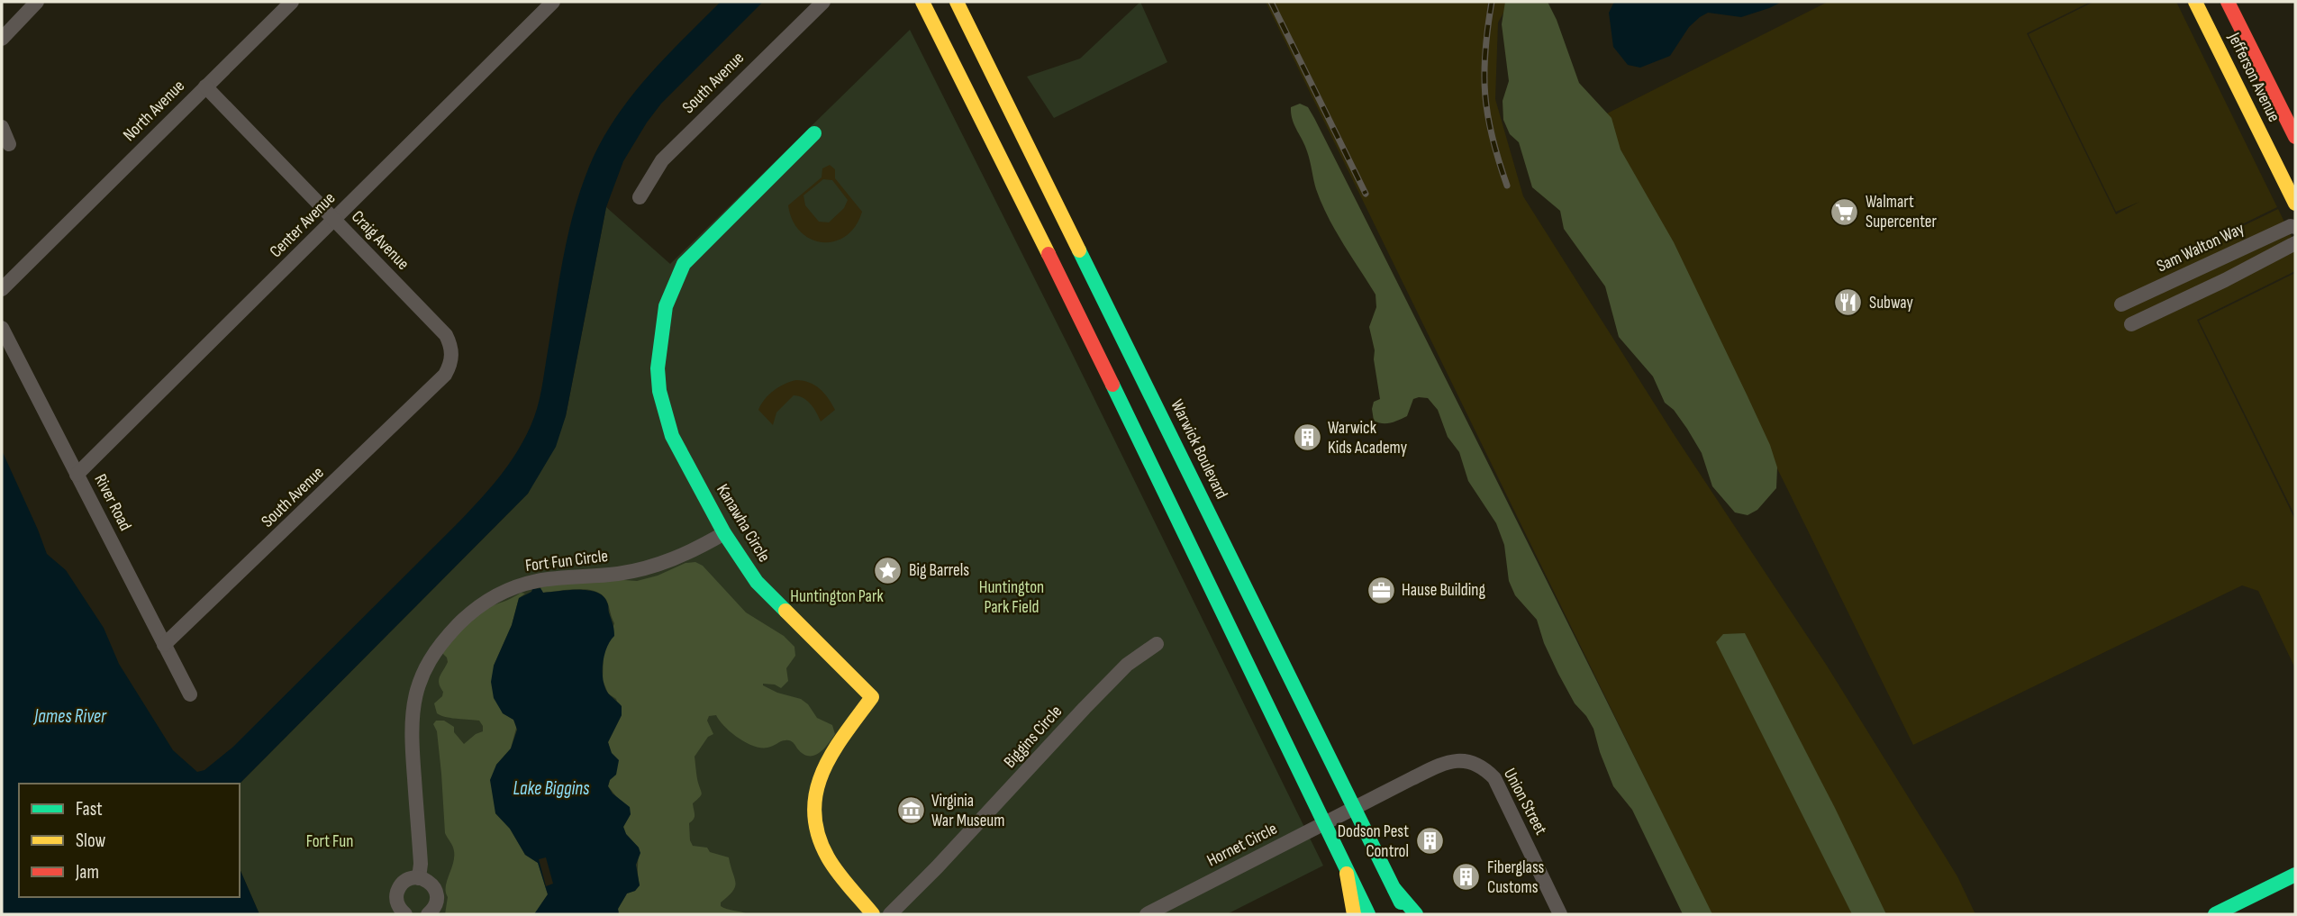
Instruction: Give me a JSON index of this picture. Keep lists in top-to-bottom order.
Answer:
{
  "streets": {
    "main road": ["Jefferson Avenue", "Warwick Boulevard", "Kanawha Circle"],
    "street": [
      "South Avenue",
      "North Avenue",
      "Center Avenue",
      "Craig Avenue",
      "Sam Walton Way",
      "River Road",
      "Fort Fun Circle",
      "Biggins Circle",
      "Union Street",
      "Hornet Circle"
    ]
  },
  "crossings": [
    ["South Avenue", "Craig Avenue"],
    ["South Avenue", "River Road"],
    ["North Avenue", "Craig Avenue"],
    ["Center Avenue", "Craig Avenue"],
    ["Center Avenue", "River Road"],
    ["Warwick Boulevard", "Union Street"],
    ["Warwick Boulevard", "Hornet Circle"],
    ["Kanawha Circle", "Fort Fun Circle"],
    ["Union Street", "Hornet Circle"]
  ],
  "water": ["James River", "Lake Biggins"],
  "parks": ["Huntington Park Field", "Huntington Park", "Fort Fun"],
  "places": {
    "supermarket": ["Walmart Supercenter"],
    "restaurant": ["Subway"],
    "building": ["Warwick Kids Academy", "Dodson Pest Control", "Fiberglass Customs"],
    "place": ["Big Barrels"],
    "office": ["Hause Building"],
    "museum": ["Virginia War Museum"]
  },
  "legend": ["Fast", "Slow", "Jam"]
}
